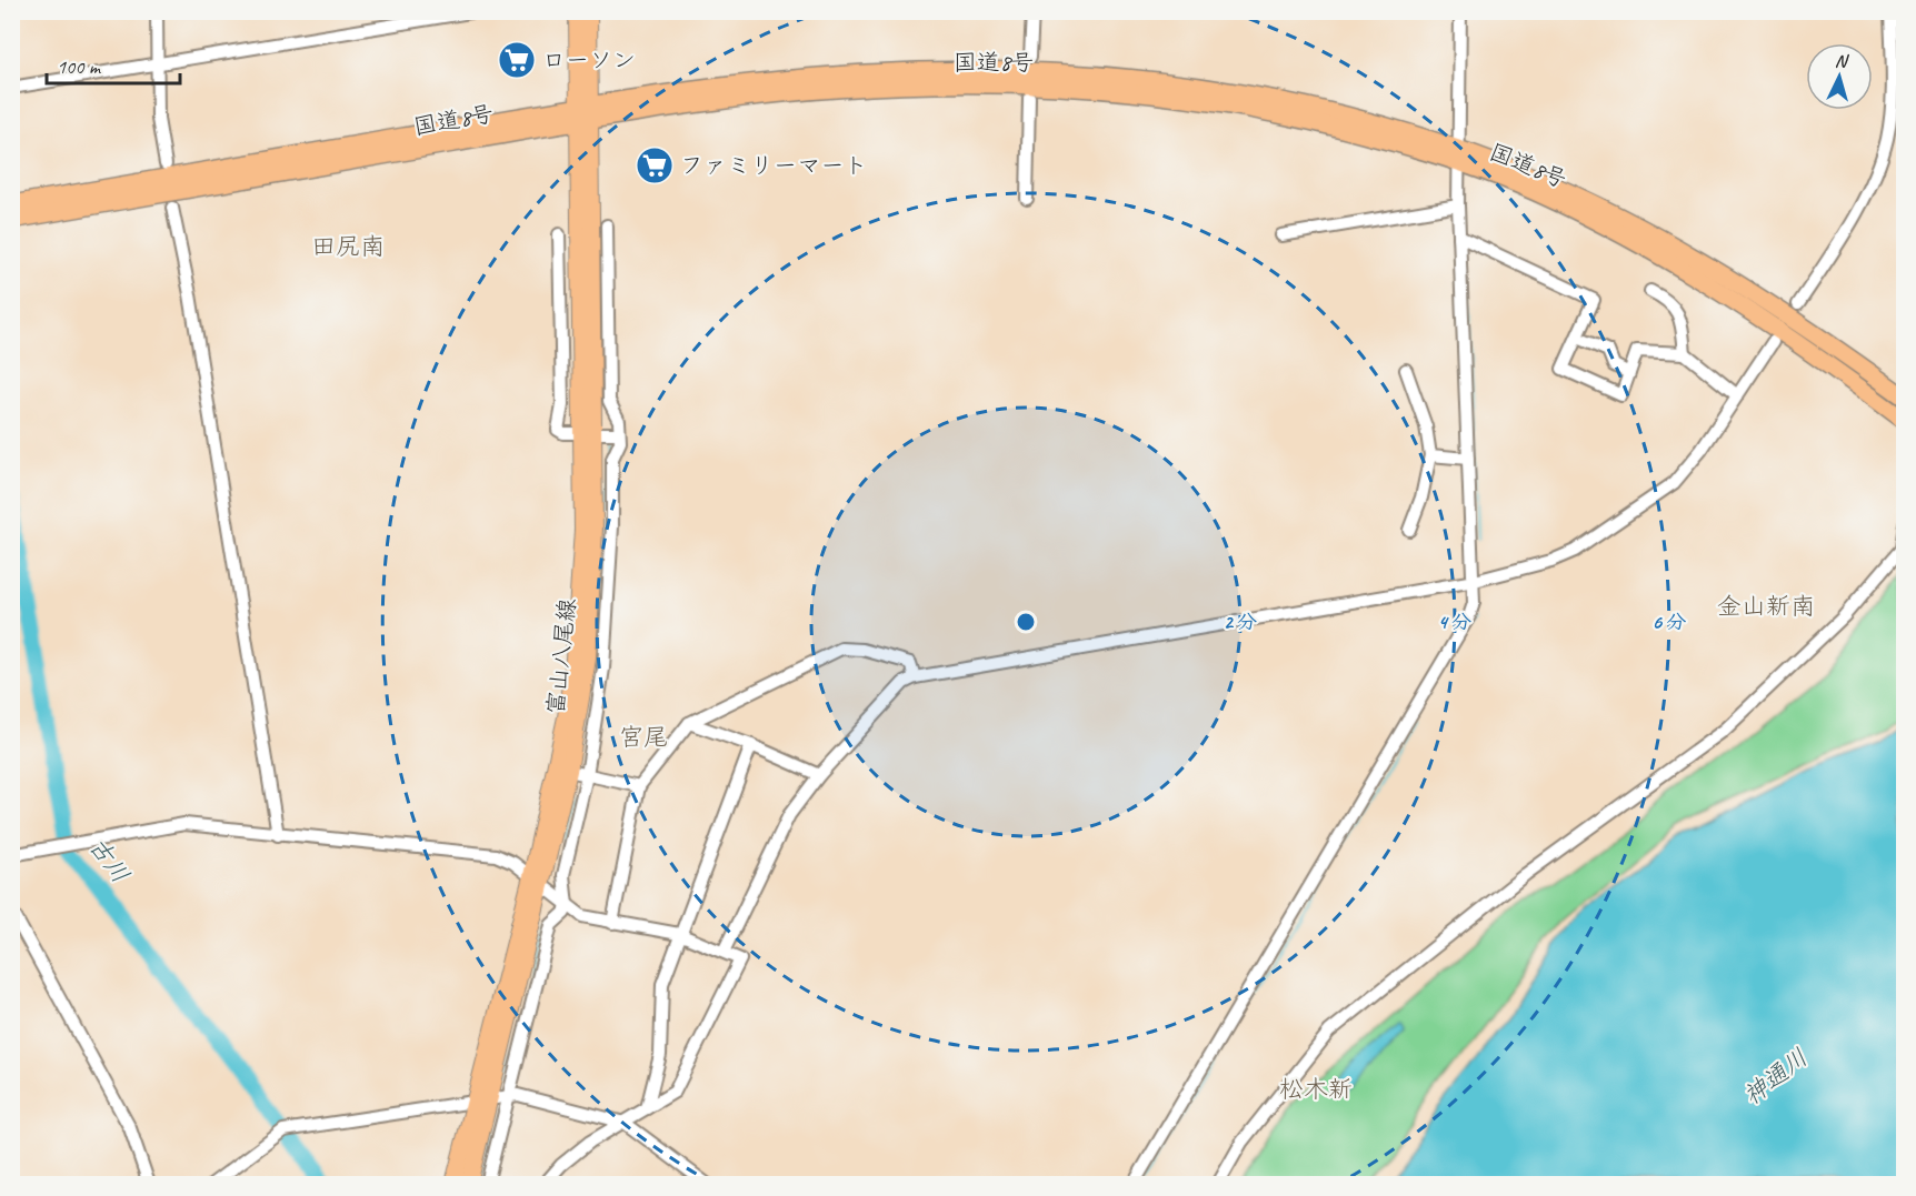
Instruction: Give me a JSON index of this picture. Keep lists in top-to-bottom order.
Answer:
{
  "streets": {
    "highway": ["国道8号"],
    "main road": ["富山八尾線"]
  },
  "crossings": [
    ["国道8号", "富山八尾線"]
  ],
  "districts": [
    "田尻南",
    "金山新南",
    "宮尾",
    "松木新"
  ],
  "water": ["古川", "神通川"],
  "places": {
    "supermarket": ["ローソン", "ファミリーマート"]
  },
  "scale_bar": "100 m",
  "north": "top",
  "rings": ["2 分", "4 分", "6 分"]
}
